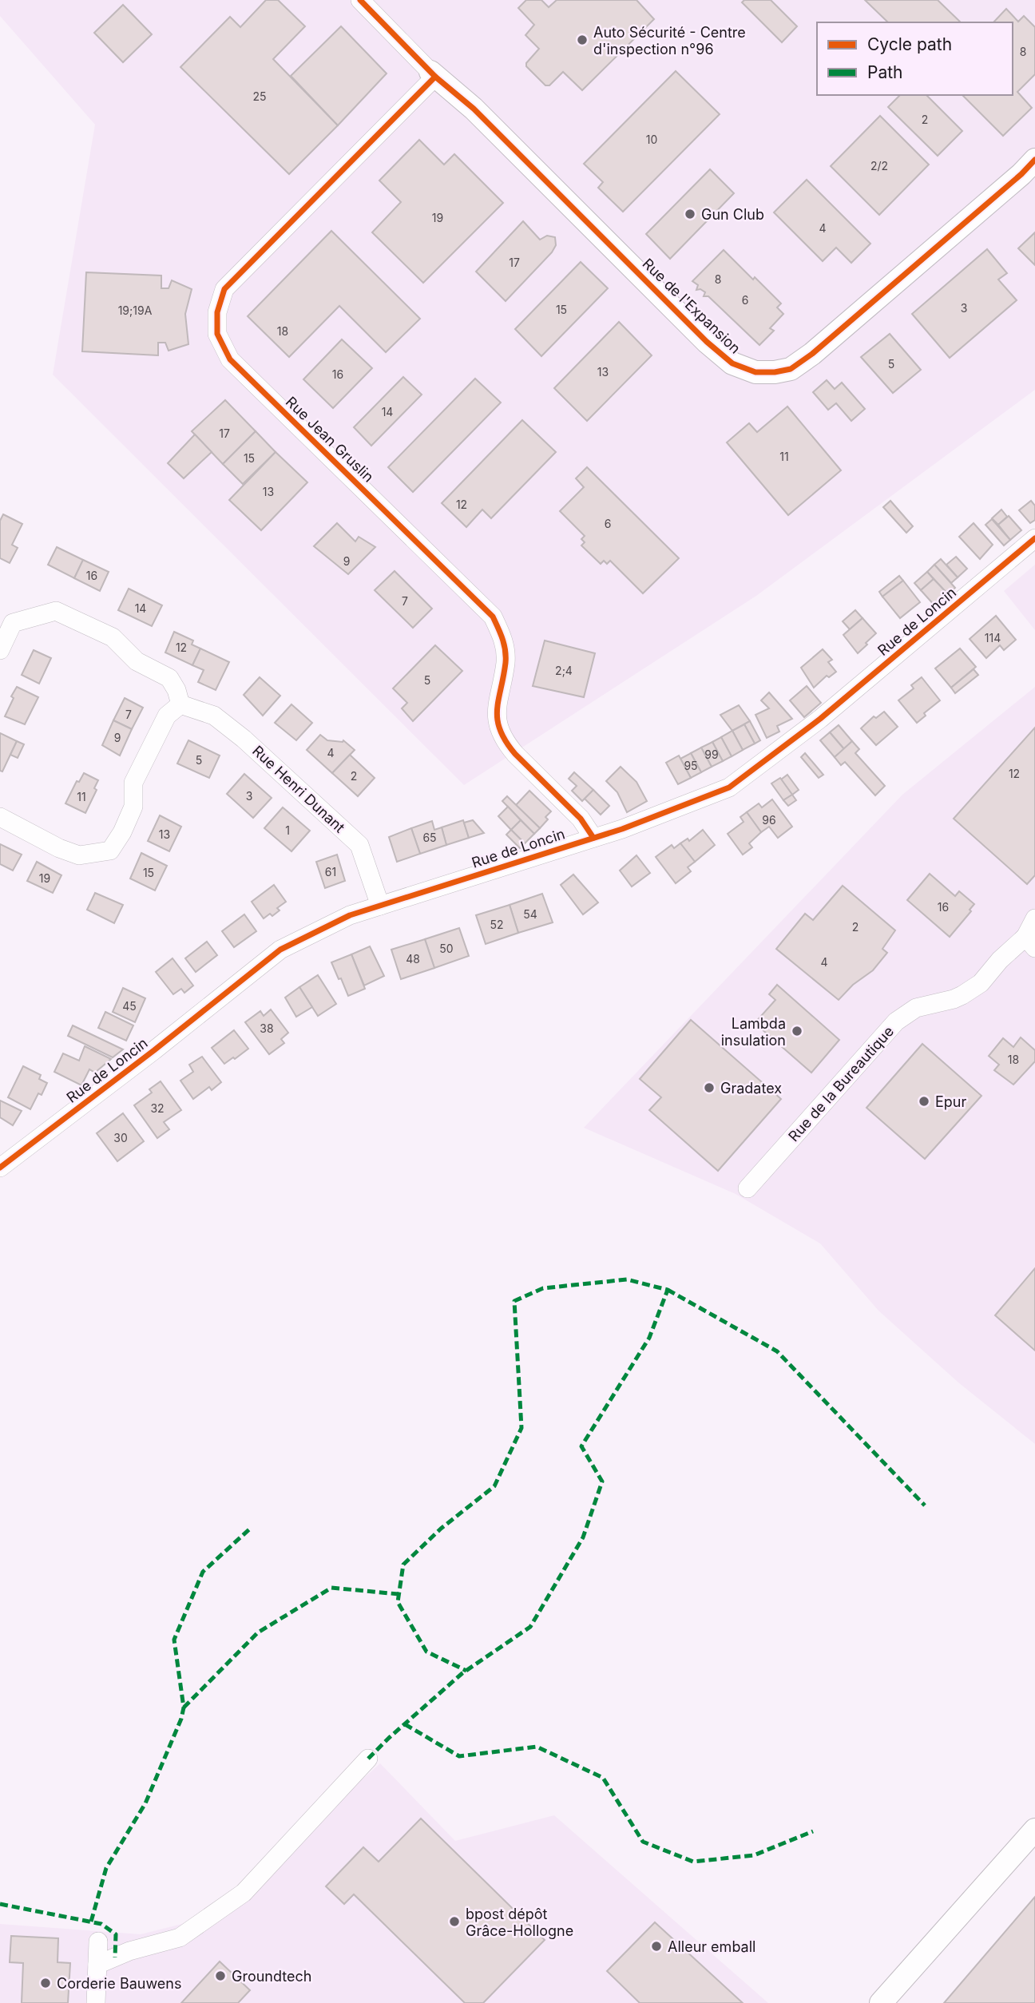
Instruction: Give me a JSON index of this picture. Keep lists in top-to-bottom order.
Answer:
{
  "streets": {
    "street": [
      "Rue de l'Expansion",
      "Rue Jean Gruslin",
      "Rue de Loncin",
      "Rue Henri Dunant",
      "Rue de la Bureautique"
    ]
  },
  "crossings": [
    ["Rue de l'Expansion", "Rue Jean Gruslin"],
    ["Rue Jean Gruslin", "Rue de Loncin"],
    ["Rue de Loncin", "Rue Henri Dunant"]
  ],
  "places": [
    "Auto Sécurité - Centre d'inspection n°96",
    "Gun Club",
    "Lambda insulation",
    "Gradatex",
    "Epur",
    "bpost dépôt Grâce-Hollogne",
    "Alleur emball",
    "Groundtech",
    "Corderie Bauwens"
  ],
  "house_numbers": [
    "8",
    "25",
    "2",
    "10",
    "2/2",
    "19",
    "4",
    "17",
    "8",
    "6",
    "3",
    "15",
    "19;19A",
    "18",
    "5",
    "13",
    "16",
    "14",
    "17",
    "11",
    "15",
    "13",
    "12",
    "6",
    "9",
    "16",
    "7",
    "14",
    "114",
    "12",
    "2;4",
    "5",
    "7",
    "9",
    "4",
    "99",
    "5",
    "95",
    "12",
    "2",
    "3",
    "11",
    "96",
    "1",
    "13",
    "65",
    "61",
    "15",
    "19",
    "16",
    "54",
    "52",
    "2",
    "50",
    "48",
    "4",
    "45",
    "38",
    "18",
    "32",
    "30"
  ],
  "legend": ["Cycle path", "Path"]
}
